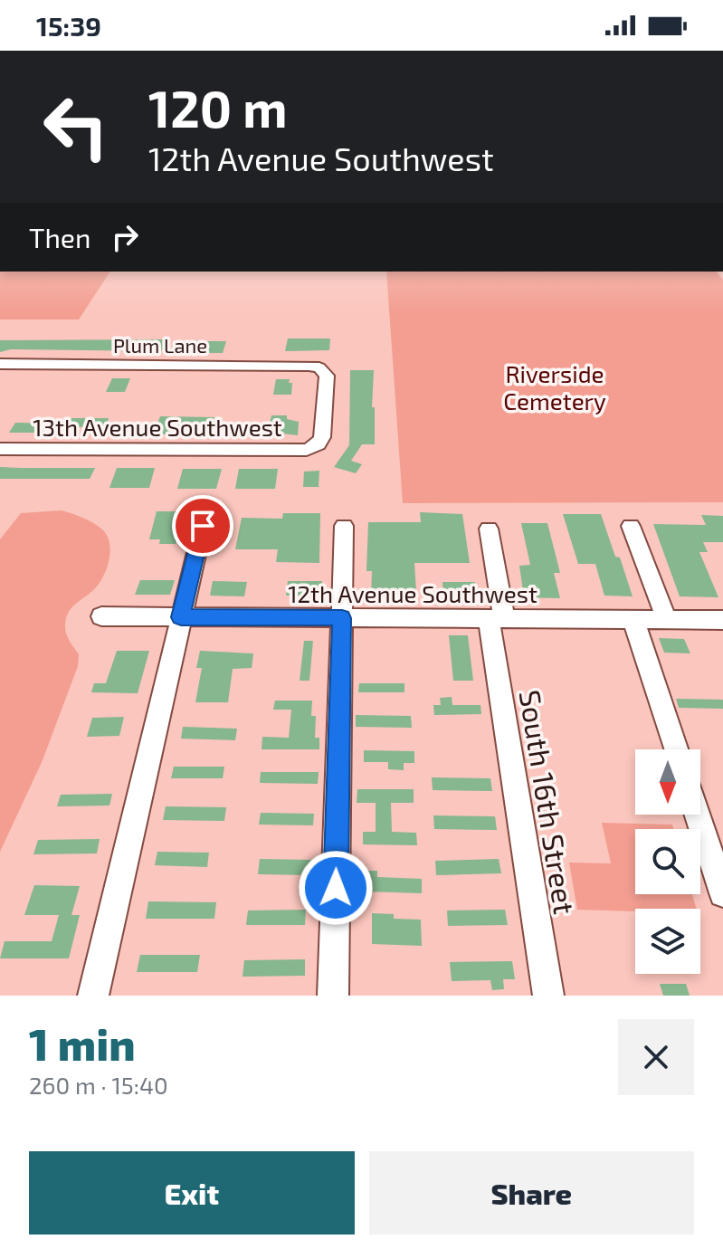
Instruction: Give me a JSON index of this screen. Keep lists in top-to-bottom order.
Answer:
{
  "streets": {
    "street": [
      "Plum Lane",
      "13th Avenue Southwest",
      "12th Avenue Southwest",
      "South 16th Street"
    ]
  },
  "crossings": [
    ["Plum Lane", "13th Avenue Southwest"],
    ["12th Avenue Southwest", "South 16th Street"]
  ],
  "parks": ["Riverside Cemetery"],
  "north": "bottom",
  "page": {
    "status": "15:39",
    "turn": ["120 m", "12th Avenue Southwest"],
    "then": "Then",
    "heading": ["1 min", "260 m · 15:40"],
    "buttons": ["Exit", "Share"]
  }
}
